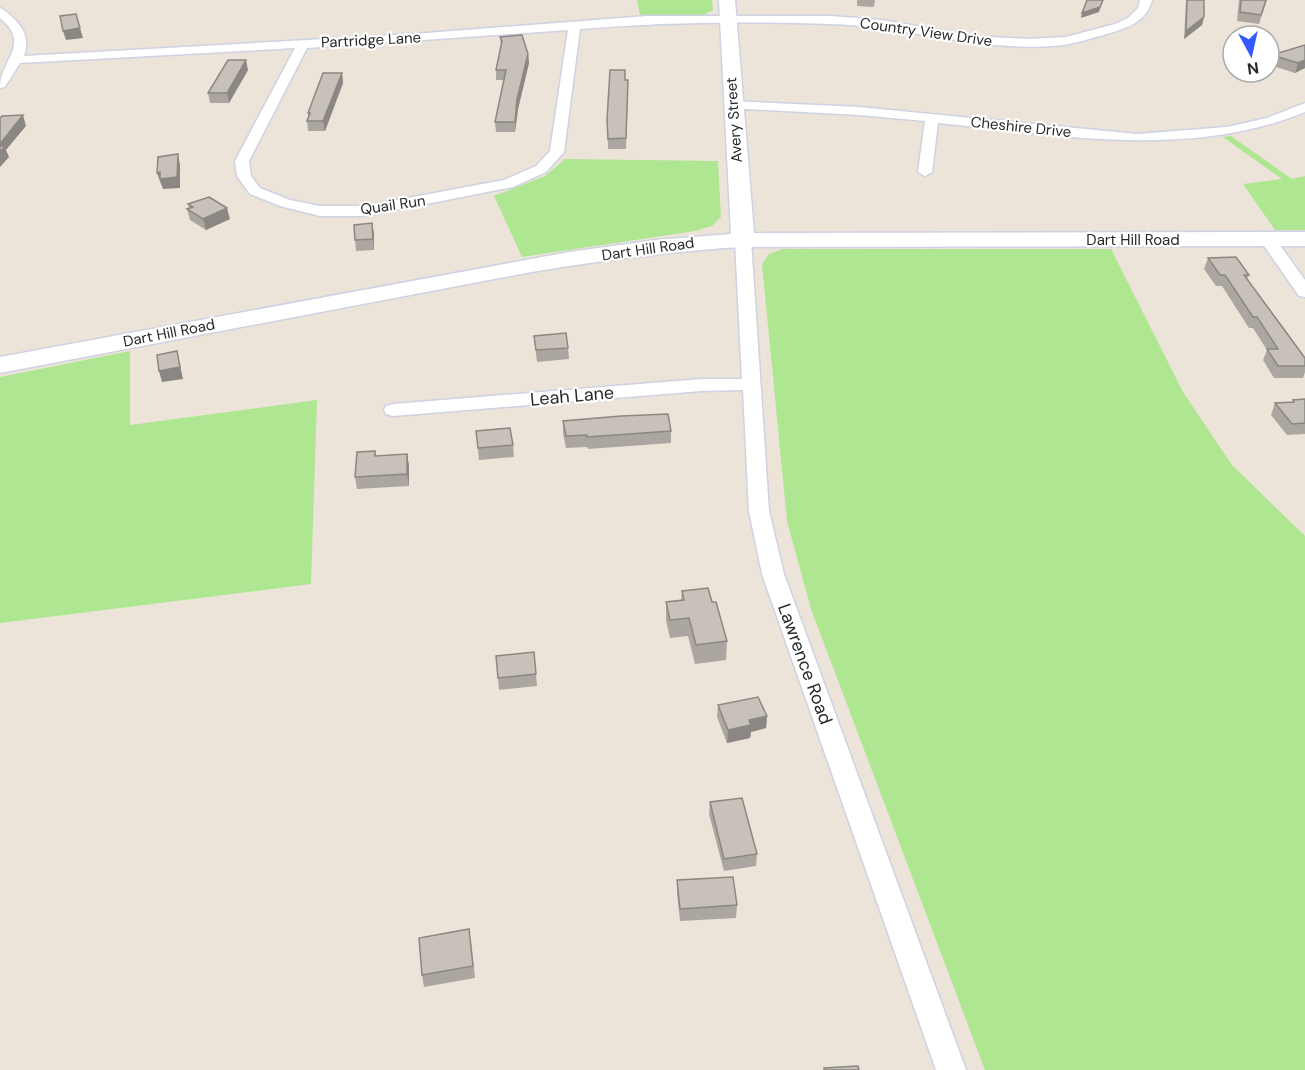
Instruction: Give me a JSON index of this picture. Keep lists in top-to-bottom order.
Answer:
{
  "streets": {
    "main road": ["Avery Street", "Dart Hill Road"],
    "street": [
      "Country View Drive",
      "Partridge Lane",
      "Cheshire Drive",
      "Quail Run",
      "Leah Lane",
      "Lawrence Road"
    ]
  },
  "crossings": [
    ["Country View Drive", "Partridge Lane"],
    ["Country View Drive", "Avery Street"],
    ["Partridge Lane", "Avery Street"],
    ["Partridge Lane", "Quail Run"],
    ["Avery Street", "Cheshire Drive"],
    ["Avery Street", "Dart Hill Road"],
    ["Avery Street", "Lawrence Road"],
    ["Dart Hill Road", "Lawrence Road"],
    ["Leah Lane", "Lawrence Road"]
  ],
  "north": "bottom"
}
